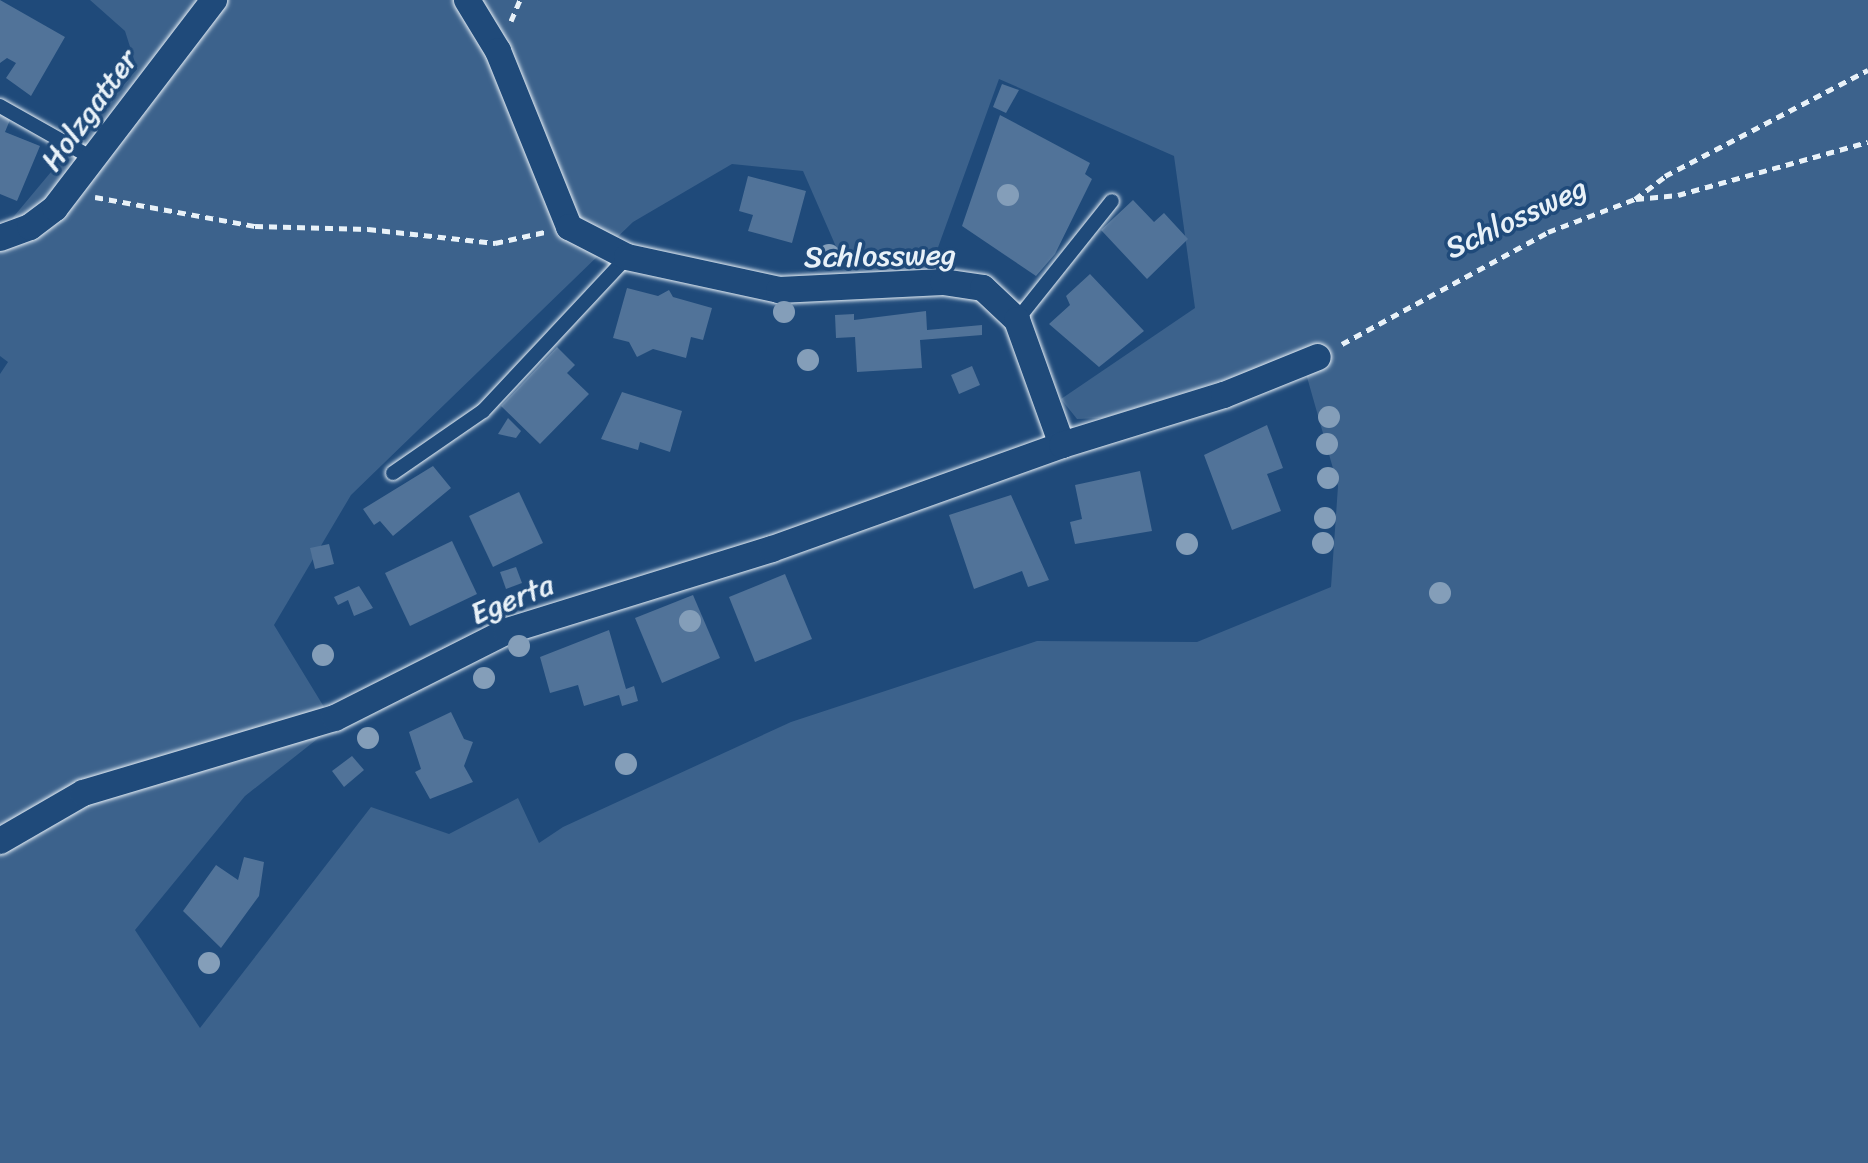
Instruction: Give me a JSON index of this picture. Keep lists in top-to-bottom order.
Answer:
{
  "streets": {
    "street": ["Holzgatter", "Schlossweg", "Egerta"]
  },
  "crossings": [
    ["Schlossweg", "Egerta"]
  ]
}
